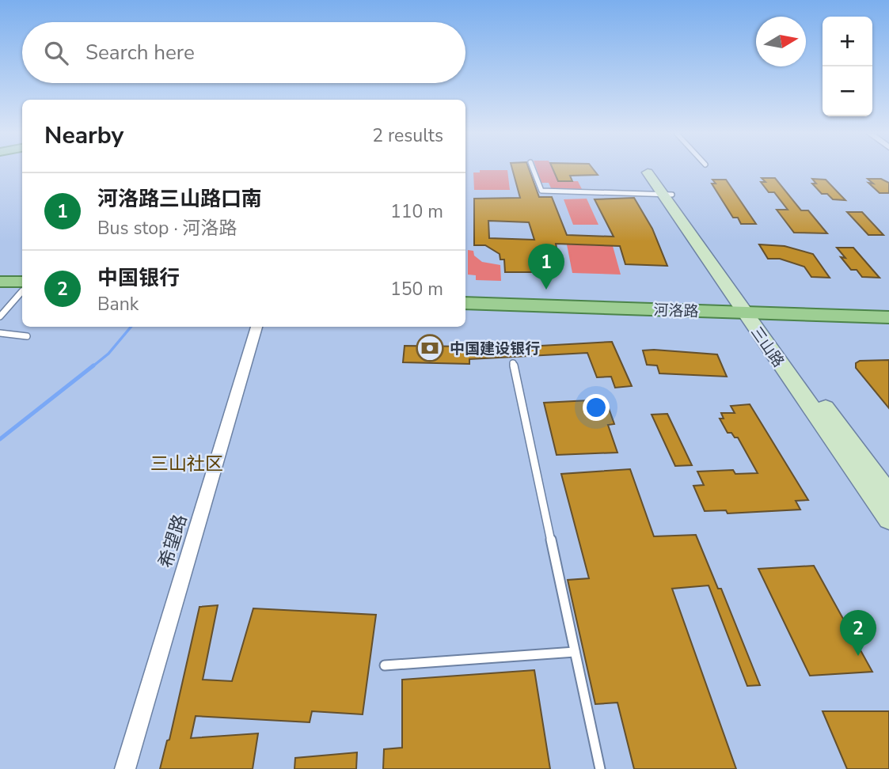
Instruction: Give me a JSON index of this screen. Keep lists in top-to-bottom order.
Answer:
{
  "streets": {
    "main road": ["河洛路"],
    "street": ["三山路", "希望路"]
  },
  "crossings": [
    ["河洛路", "三山路"]
  ],
  "districts": ["三山社区"],
  "places": {
    "bank": ["中国建设银行"]
  },
  "north": "right",
  "page": {
    "map_buttons": ["+", "−"],
    "search": "Search here",
    "heading": ["Nearby", "2 results"],
    "list": [
      {
        "mark": "1",
        "name": "河洛路三山路口南",
        "note": "Bus stop · 河洛路",
        "value": "110 m"
      },
      {
        "mark": "2",
        "name": "中国银行",
        "note": "Bank",
        "value": "150 m"
      }
    ],
    "pins": ["1", "2"]
  }
}
